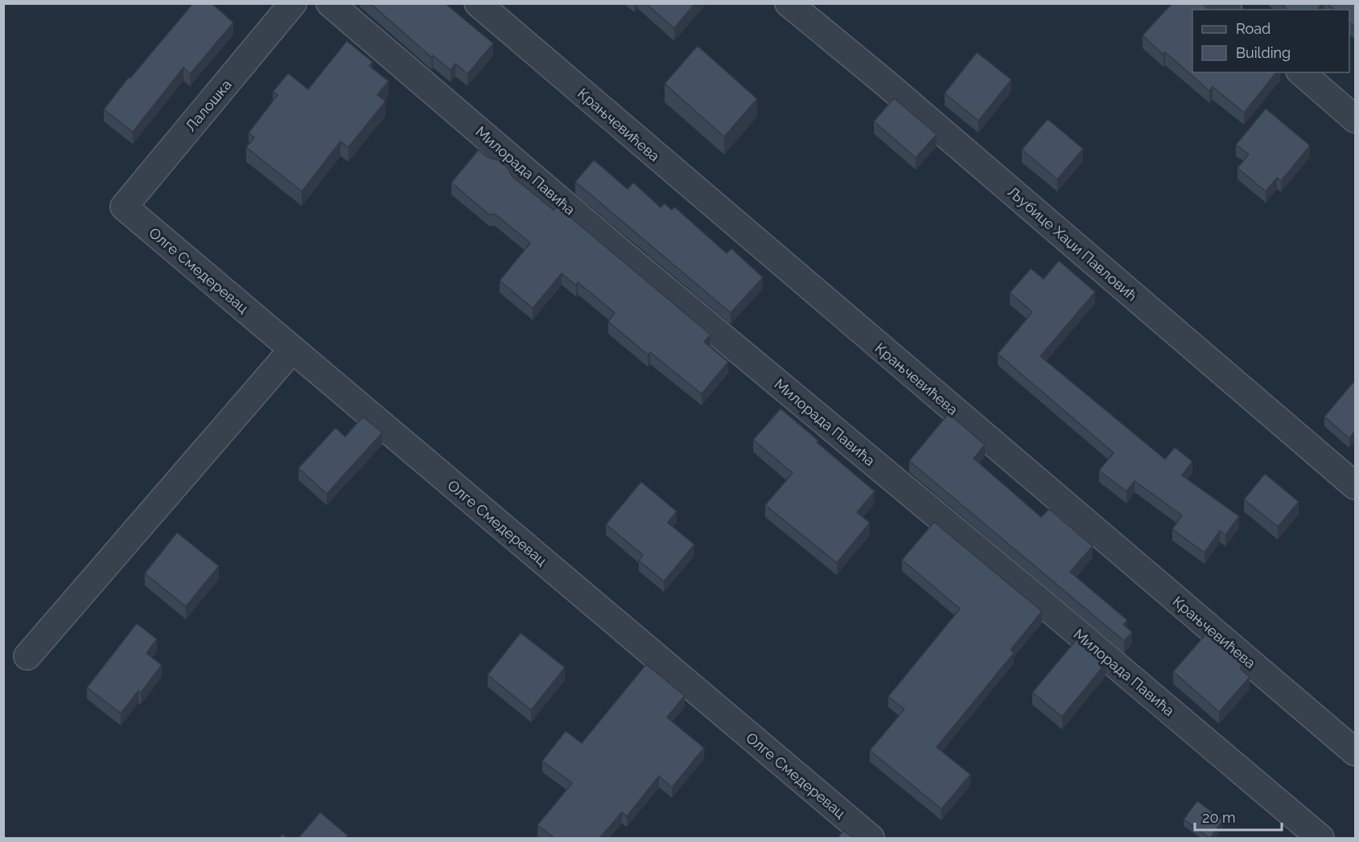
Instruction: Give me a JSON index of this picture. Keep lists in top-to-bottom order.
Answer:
{
  "streets": {
    "street": [
      "Лалошка",
      "Крањчевићева",
      "Милорада Павића",
      "Љубице Хаџи Павловић",
      "Олге Смедеревац"
    ]
  },
  "crossings": [
    ["Лалошка", "Олге Смедеревац"]
  ],
  "legend": ["Road", "Building"],
  "scale_bar": "20 m"
}
